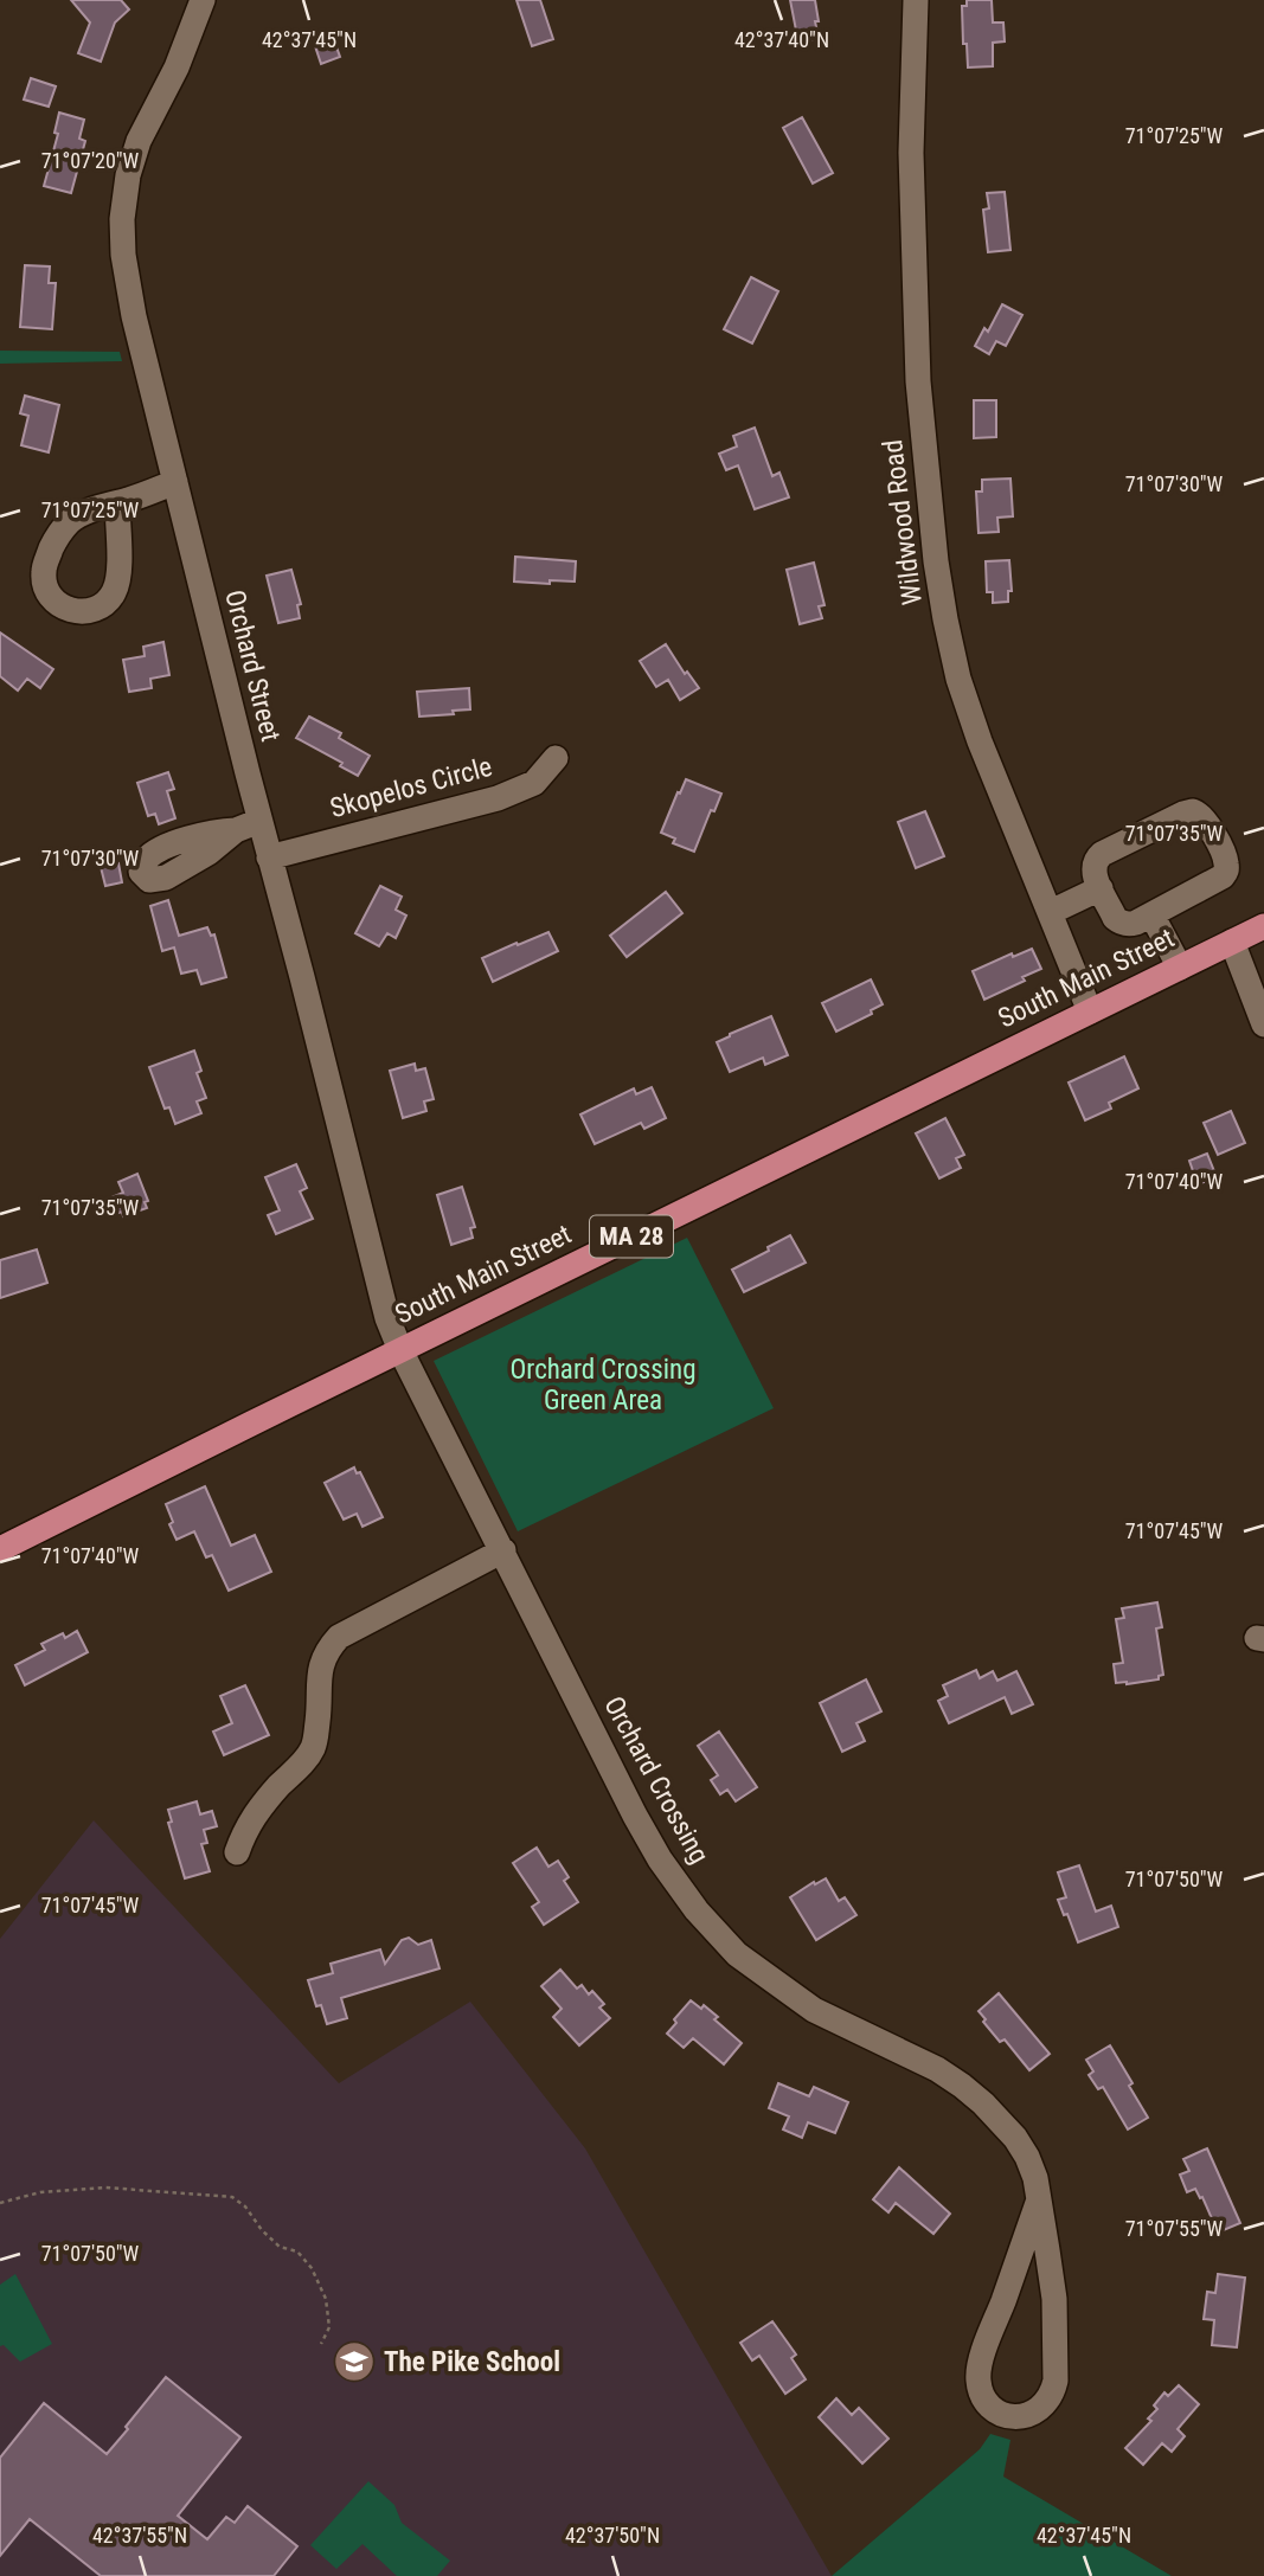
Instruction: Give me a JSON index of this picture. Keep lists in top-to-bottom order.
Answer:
{
  "streets": {
    "main road": ["South Main Street", "MA 28"],
    "street": [
      "Wildwood Road",
      "Orchard Street",
      "Skopelos Circle",
      "Orchard Crossing"
    ]
  },
  "crossings": [
    ["Wildwood Road", "South Main Street"],
    ["Orchard Street", "Skopelos Circle"],
    ["Orchard Street", "South Main Street"],
    ["Orchard Street", "Orchard Crossing"],
    ["South Main Street", "Orchard Crossing"]
  ],
  "parks": ["Orchard Crossing Green Area"],
  "places": {
    "school or university": ["The Pike School"]
  },
  "coordinates": [
    "42°37'45\"N",
    "42°37'40\"N",
    "71°07'25\"W",
    "71°07'20\"W",
    "71°07'30\"W",
    "71°07'35\"W",
    "71°07'40\"W",
    "71°07'45\"W",
    "71°07'50\"W",
    "71°07'55\"W",
    "42°37'55\"N",
    "42°37'50\"N"
  ]
}
